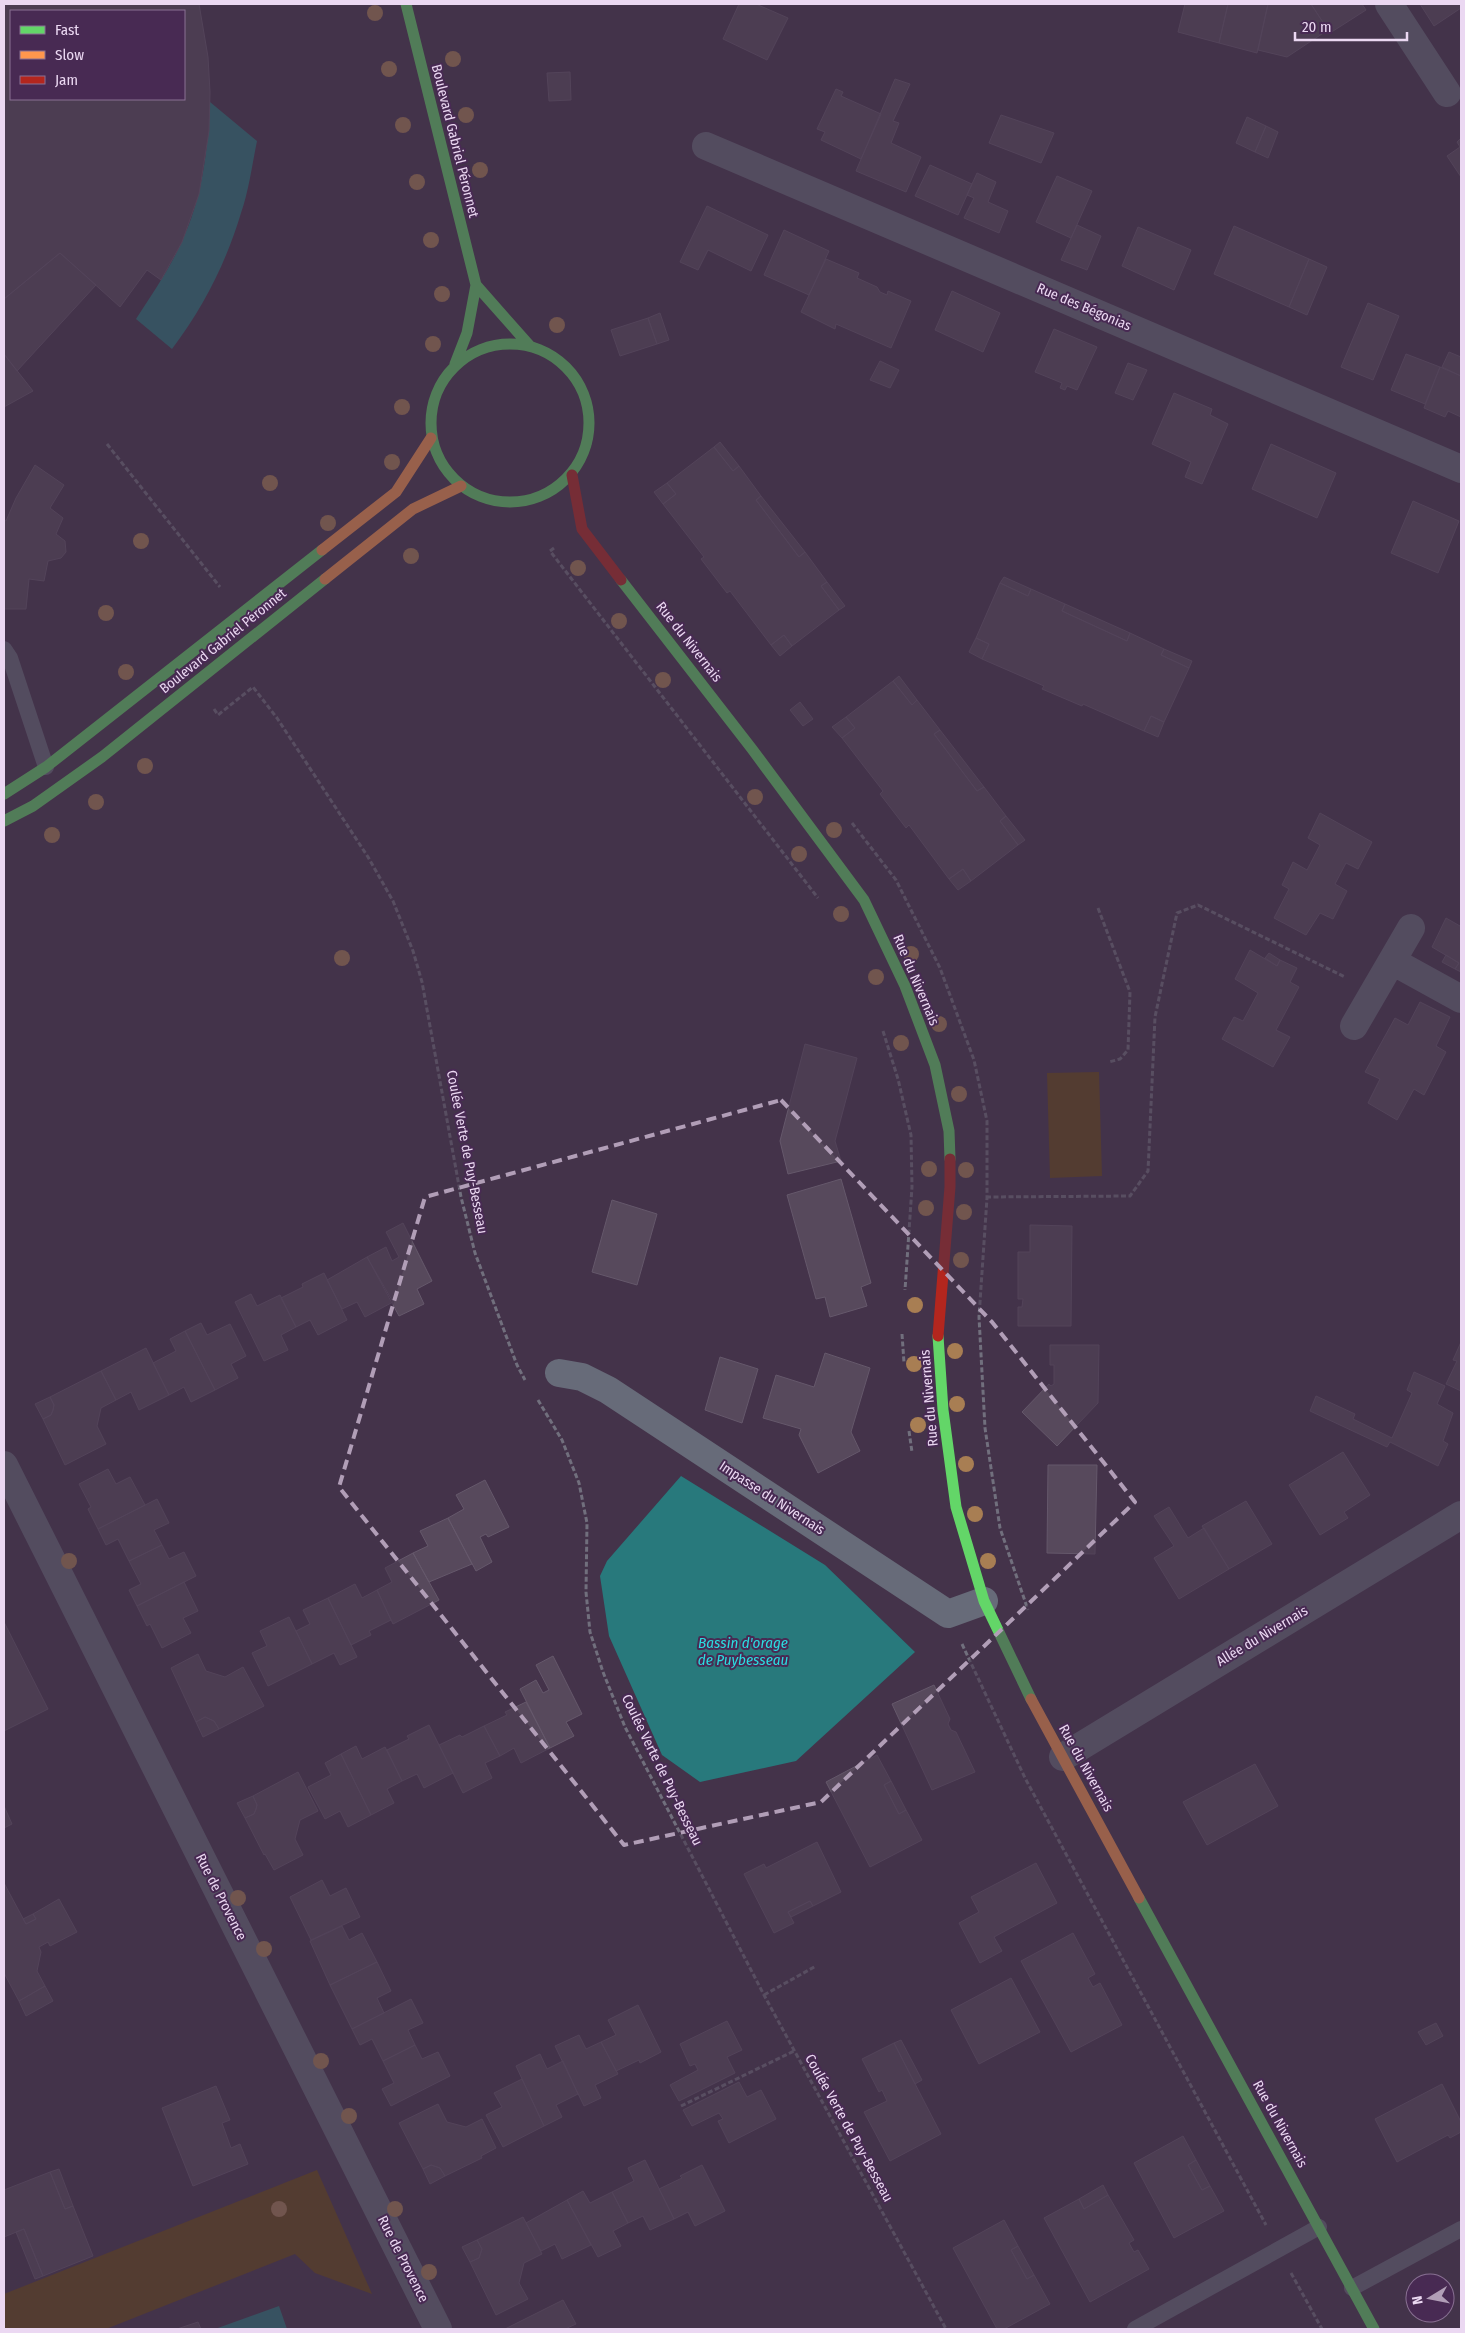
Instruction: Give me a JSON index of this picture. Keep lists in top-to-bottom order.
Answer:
{
  "streets": {
    "main road": ["Boulevard Gabriel Péronnet", "Rue du Nivernais"],
    "street": [
      "Rue des Bégonias",
      "Impasse du Nivernais",
      "Allée du Nivernais",
      "Rue de Provence"
    ],
    "path": ["Coulée Verte de Puy-Besseau"]
  },
  "crossings": [
    ["Boulevard Gabriel Péronnet", "Rue du Nivernais"],
    ["Rue du Nivernais", "Impasse du Nivernais"],
    ["Rue du Nivernais", "Allée du Nivernais"]
  ],
  "water": ["Bassin d'orage de Puybesseau"],
  "legend": ["Fast", "Slow", "Jam"],
  "scale_bar": "20 m",
  "north": "left"
}
